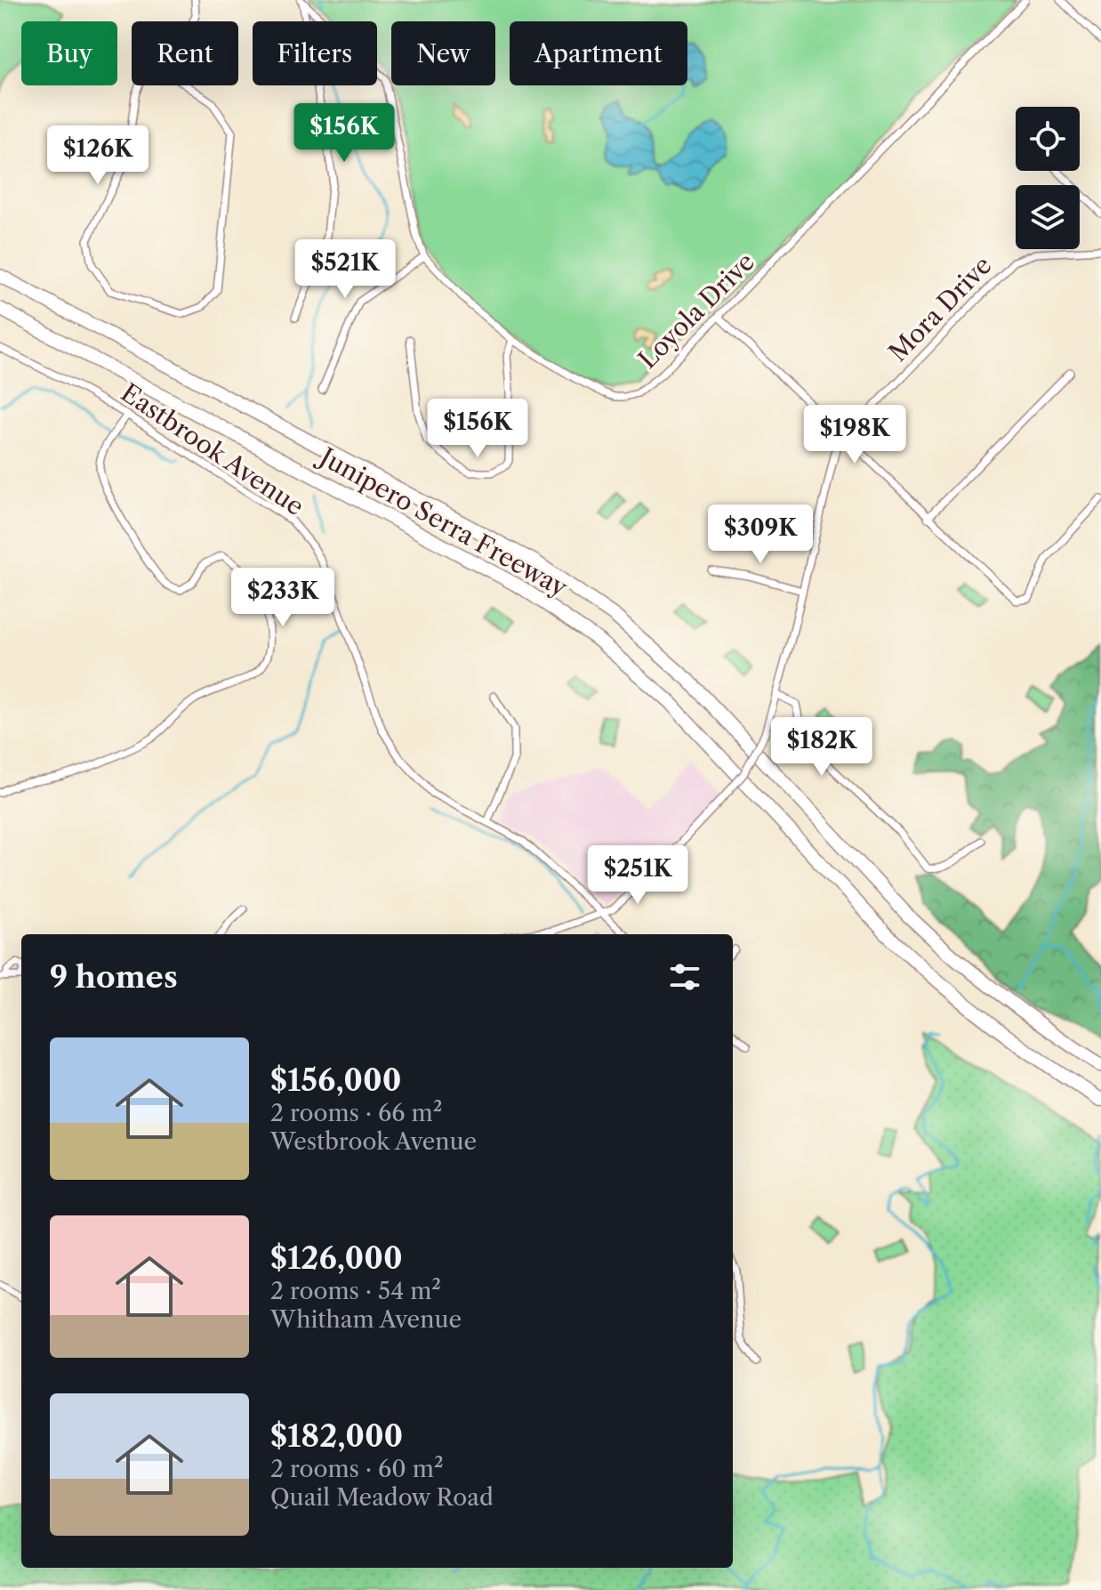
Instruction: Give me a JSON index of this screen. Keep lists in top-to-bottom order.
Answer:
{
  "streets": {
    "highway": ["Junipero Serra Freeway"],
    "street": ["Mora Drive", "Loyola Drive", "Eastbrook Avenue"]
  },
  "crossings": [
    ["Mora Drive", "Eastbrook Avenue"]
  ],
  "page": {
    "chip": [
      "Buy",
      "Rent",
      "Filters",
      "New",
      "Apartment"
    ],
    "price": [
      "$156K",
      "$126K",
      "$521K",
      "$156K",
      "$198K",
      "$309K",
      "$233K",
      "$182K",
      "$251K"
    ],
    "heading": "9 homes",
    "list": [
      {
        "name": "$156,000",
        "note": "2 rooms · 66 m² · Westbrook Avenue"
      },
      {
        "name": "$126,000",
        "note": "2 rooms · 54 m² · Whitham Avenue"
      },
      {
        "name": "$182,000",
        "note": "2 rooms · 60 m² · Quail Meadow Road"
      }
    ]
  }
}
